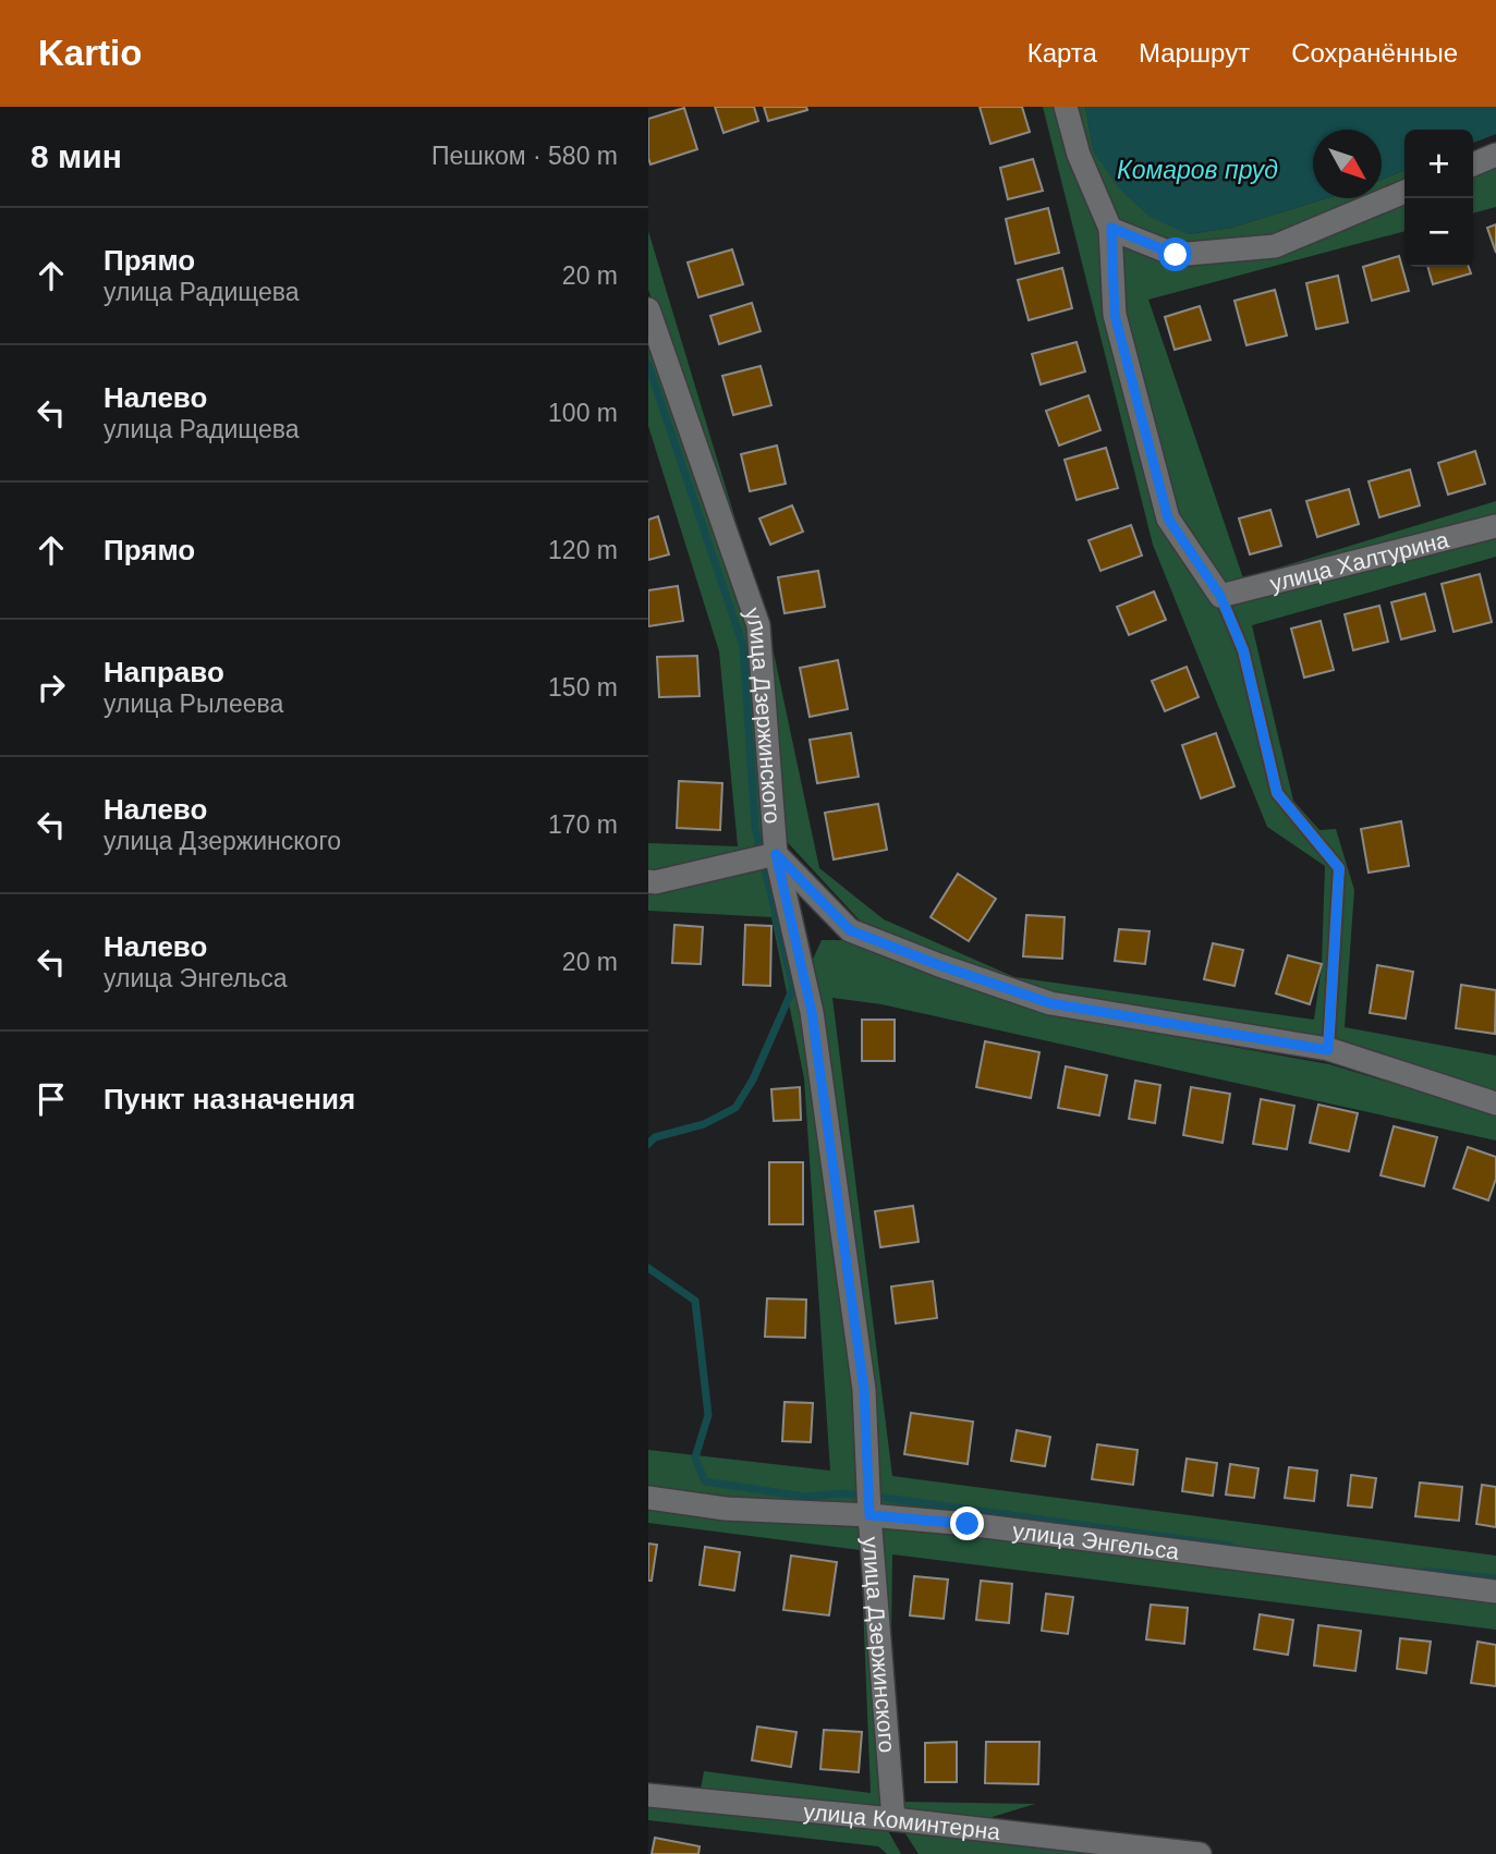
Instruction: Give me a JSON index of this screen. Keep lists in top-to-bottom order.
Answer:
{
  "streets": {
    "street": [
      "улица Халтурина",
      "улица Дзержинского",
      "улица Энгельса",
      "улица Коминтерна"
    ]
  },
  "crossings": [
    ["улица Дзержинского", "улица Энгельса"],
    ["улица Дзержинского", "улица Коминтерна"]
  ],
  "water": ["Комаров пруд"],
  "north": "bottom right",
  "page": {
    "header": "Kartio",
    "nav": ["Карта", "Маршрут", "Сохранённые"],
    "heading": ["8 мин", "Пешком · 580 m"],
    "map_buttons": ["+", "−"],
    "list": [
      ["Прямо", "улица Радищева", "20 m"],
      ["Налево", "улица Радищева", "100 m"],
      ["Прямо", "120 m"],
      ["Направо", "улица Рылеева", "150 m"],
      ["Налево", "улица Дзержинского", "170 m"],
      ["Налево", "улица Энгельса", "20 m"],
      "Пункт назначения"
    ]
  }
}
